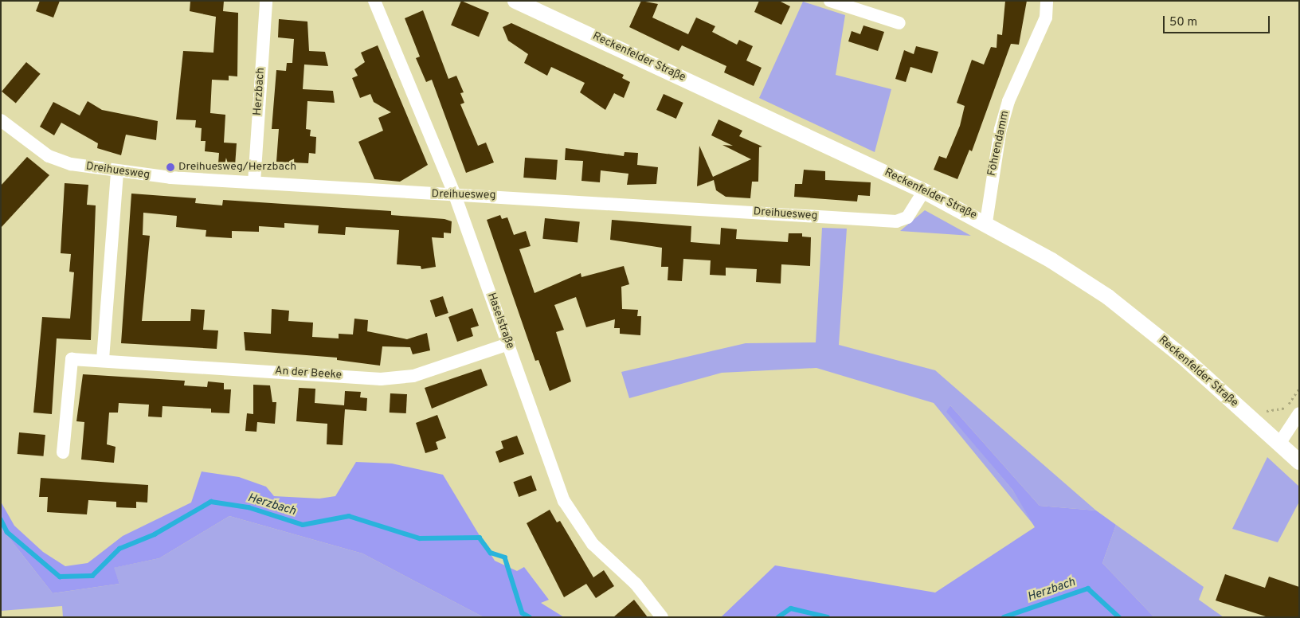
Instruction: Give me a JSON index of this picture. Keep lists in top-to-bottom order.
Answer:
{
  "streets": {
    "street": [
      "Reckenfelder Straße",
      "Herzbach",
      "Föhrendamm",
      "Dreihuesweg",
      "Haselstraße",
      "An der Beeke"
    ]
  },
  "crossings": [
    ["Reckenfelder Straße", "Föhrendamm"],
    ["Reckenfelder Straße", "Dreihuesweg"],
    ["Herzbach", "Dreihuesweg"],
    ["Dreihuesweg", "Haselstraße"],
    ["Haselstraße", "An der Beeke"]
  ],
  "water": ["Herzbach"],
  "places": ["Dreihuesweg/Herzbach"],
  "scale_bar": "50 m"
}
